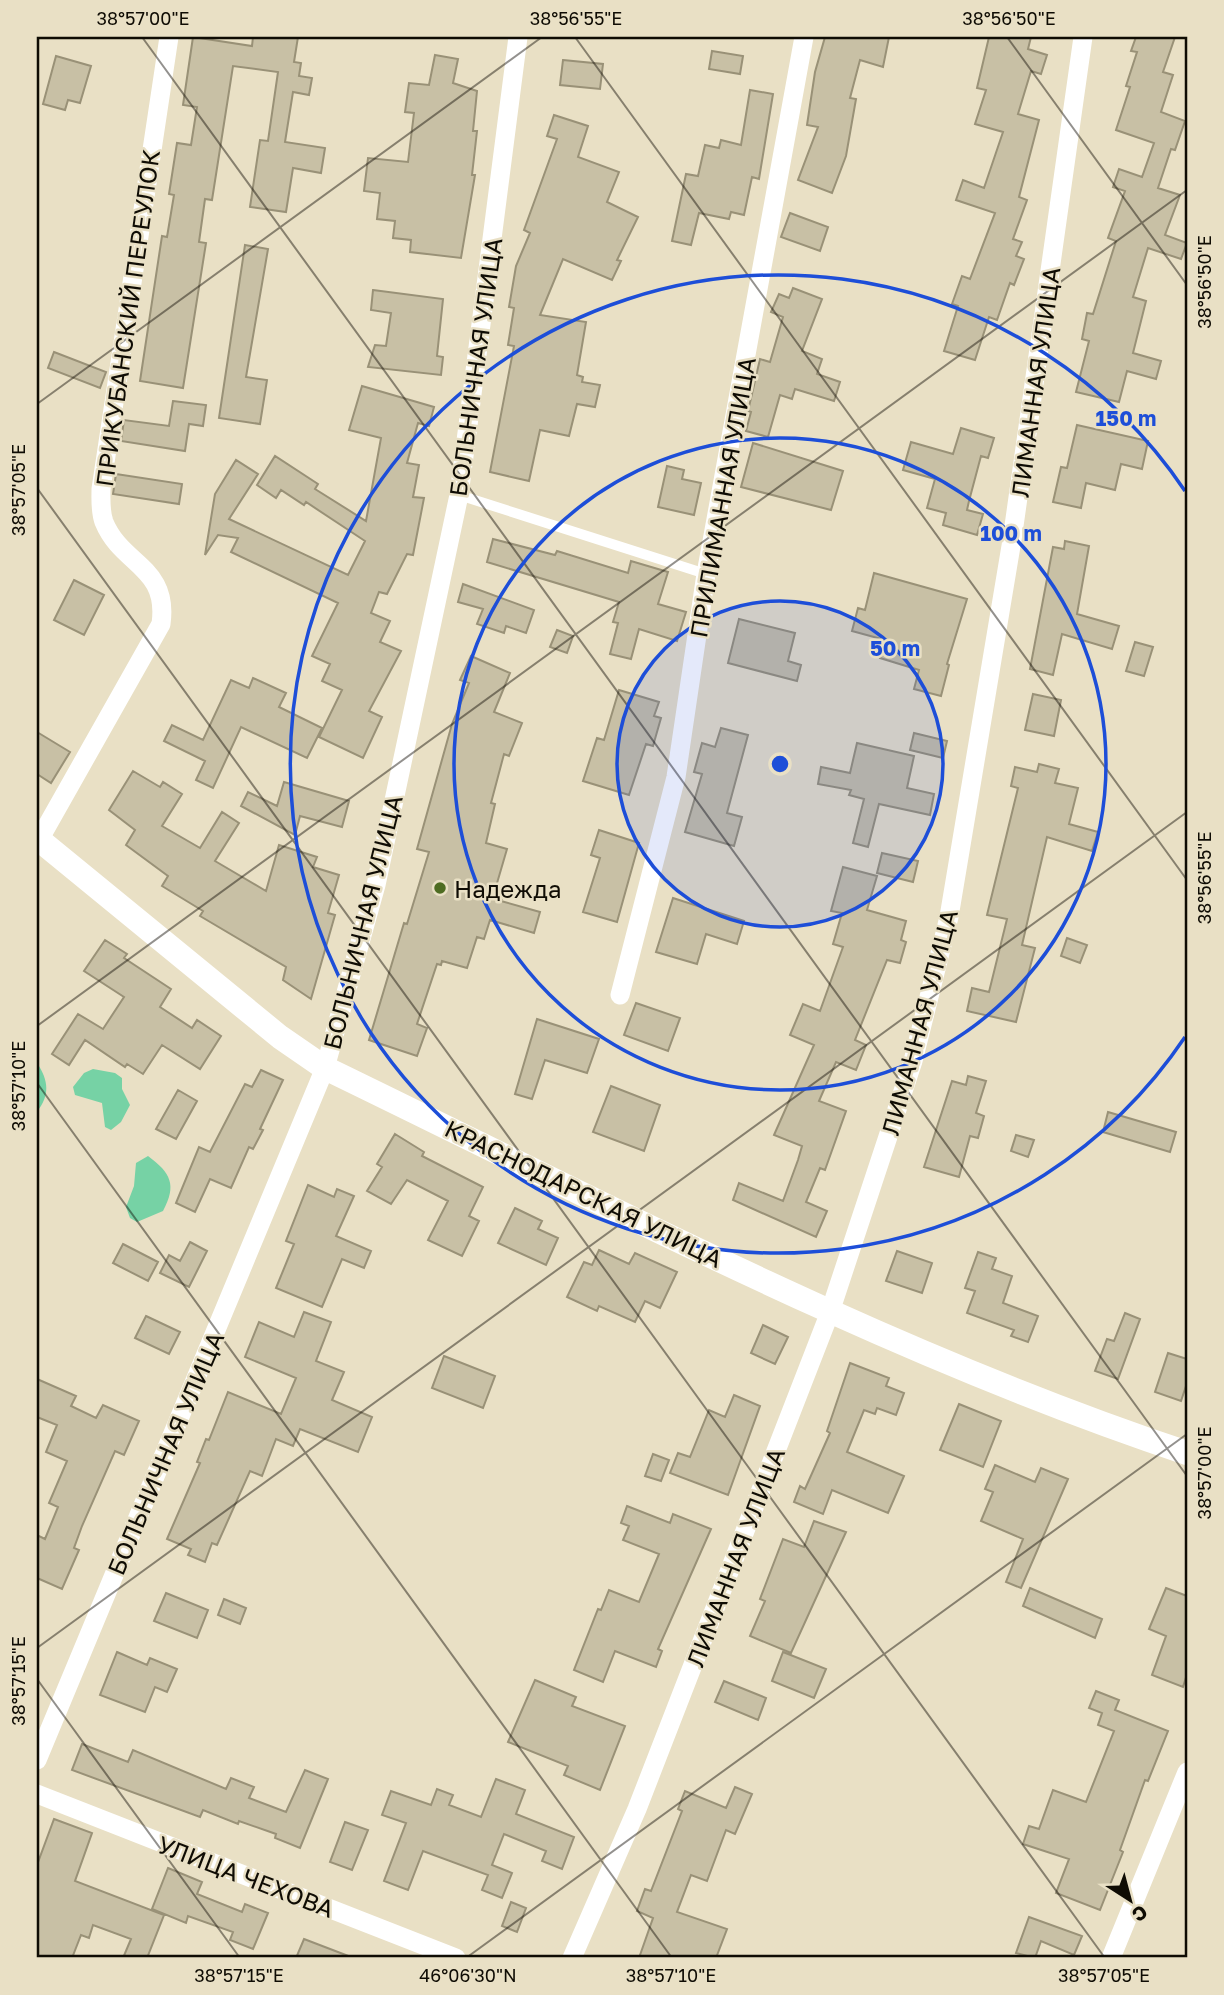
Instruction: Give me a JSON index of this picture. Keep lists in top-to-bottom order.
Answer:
{
  "streets": {
    "street": [
      "ПРИКУБАНСКИЙ ПЕРЕУЛОК",
      "БОЛЬНИЧНАЯ УЛИЦА",
      "ЛИМАННАЯ УЛИЦА",
      "ПРИЛИМАННАЯ УЛИЦА",
      "КРАСНОДАРСКАЯ УЛИЦА",
      "УЛИЦА ЧЕХОВА"
    ]
  },
  "crossings": [
    ["ПРИКУБАНСКИЙ ПЕРЕУЛОК", "КРАСНОДАРСКАЯ УЛИЦА"],
    ["БОЛЬНИЧНАЯ УЛИЦА", "КРАСНОДАРСКАЯ УЛИЦА"],
    ["ЛИМАННАЯ УЛИЦА", "КРАСНОДАРСКАЯ УЛИЦА"]
  ],
  "places": ["Надежда"],
  "north": "bottom right",
  "coordinates": [
    "38°57'00\"E",
    "38°56'55\"E",
    "38°56'50\"E",
    "38°57'05\"E",
    "38°57'10\"E",
    "38°57'15\"E",
    "46°06'30\"N"
  ],
  "rings": ["150 m", "100 m", "50 m"]
}
